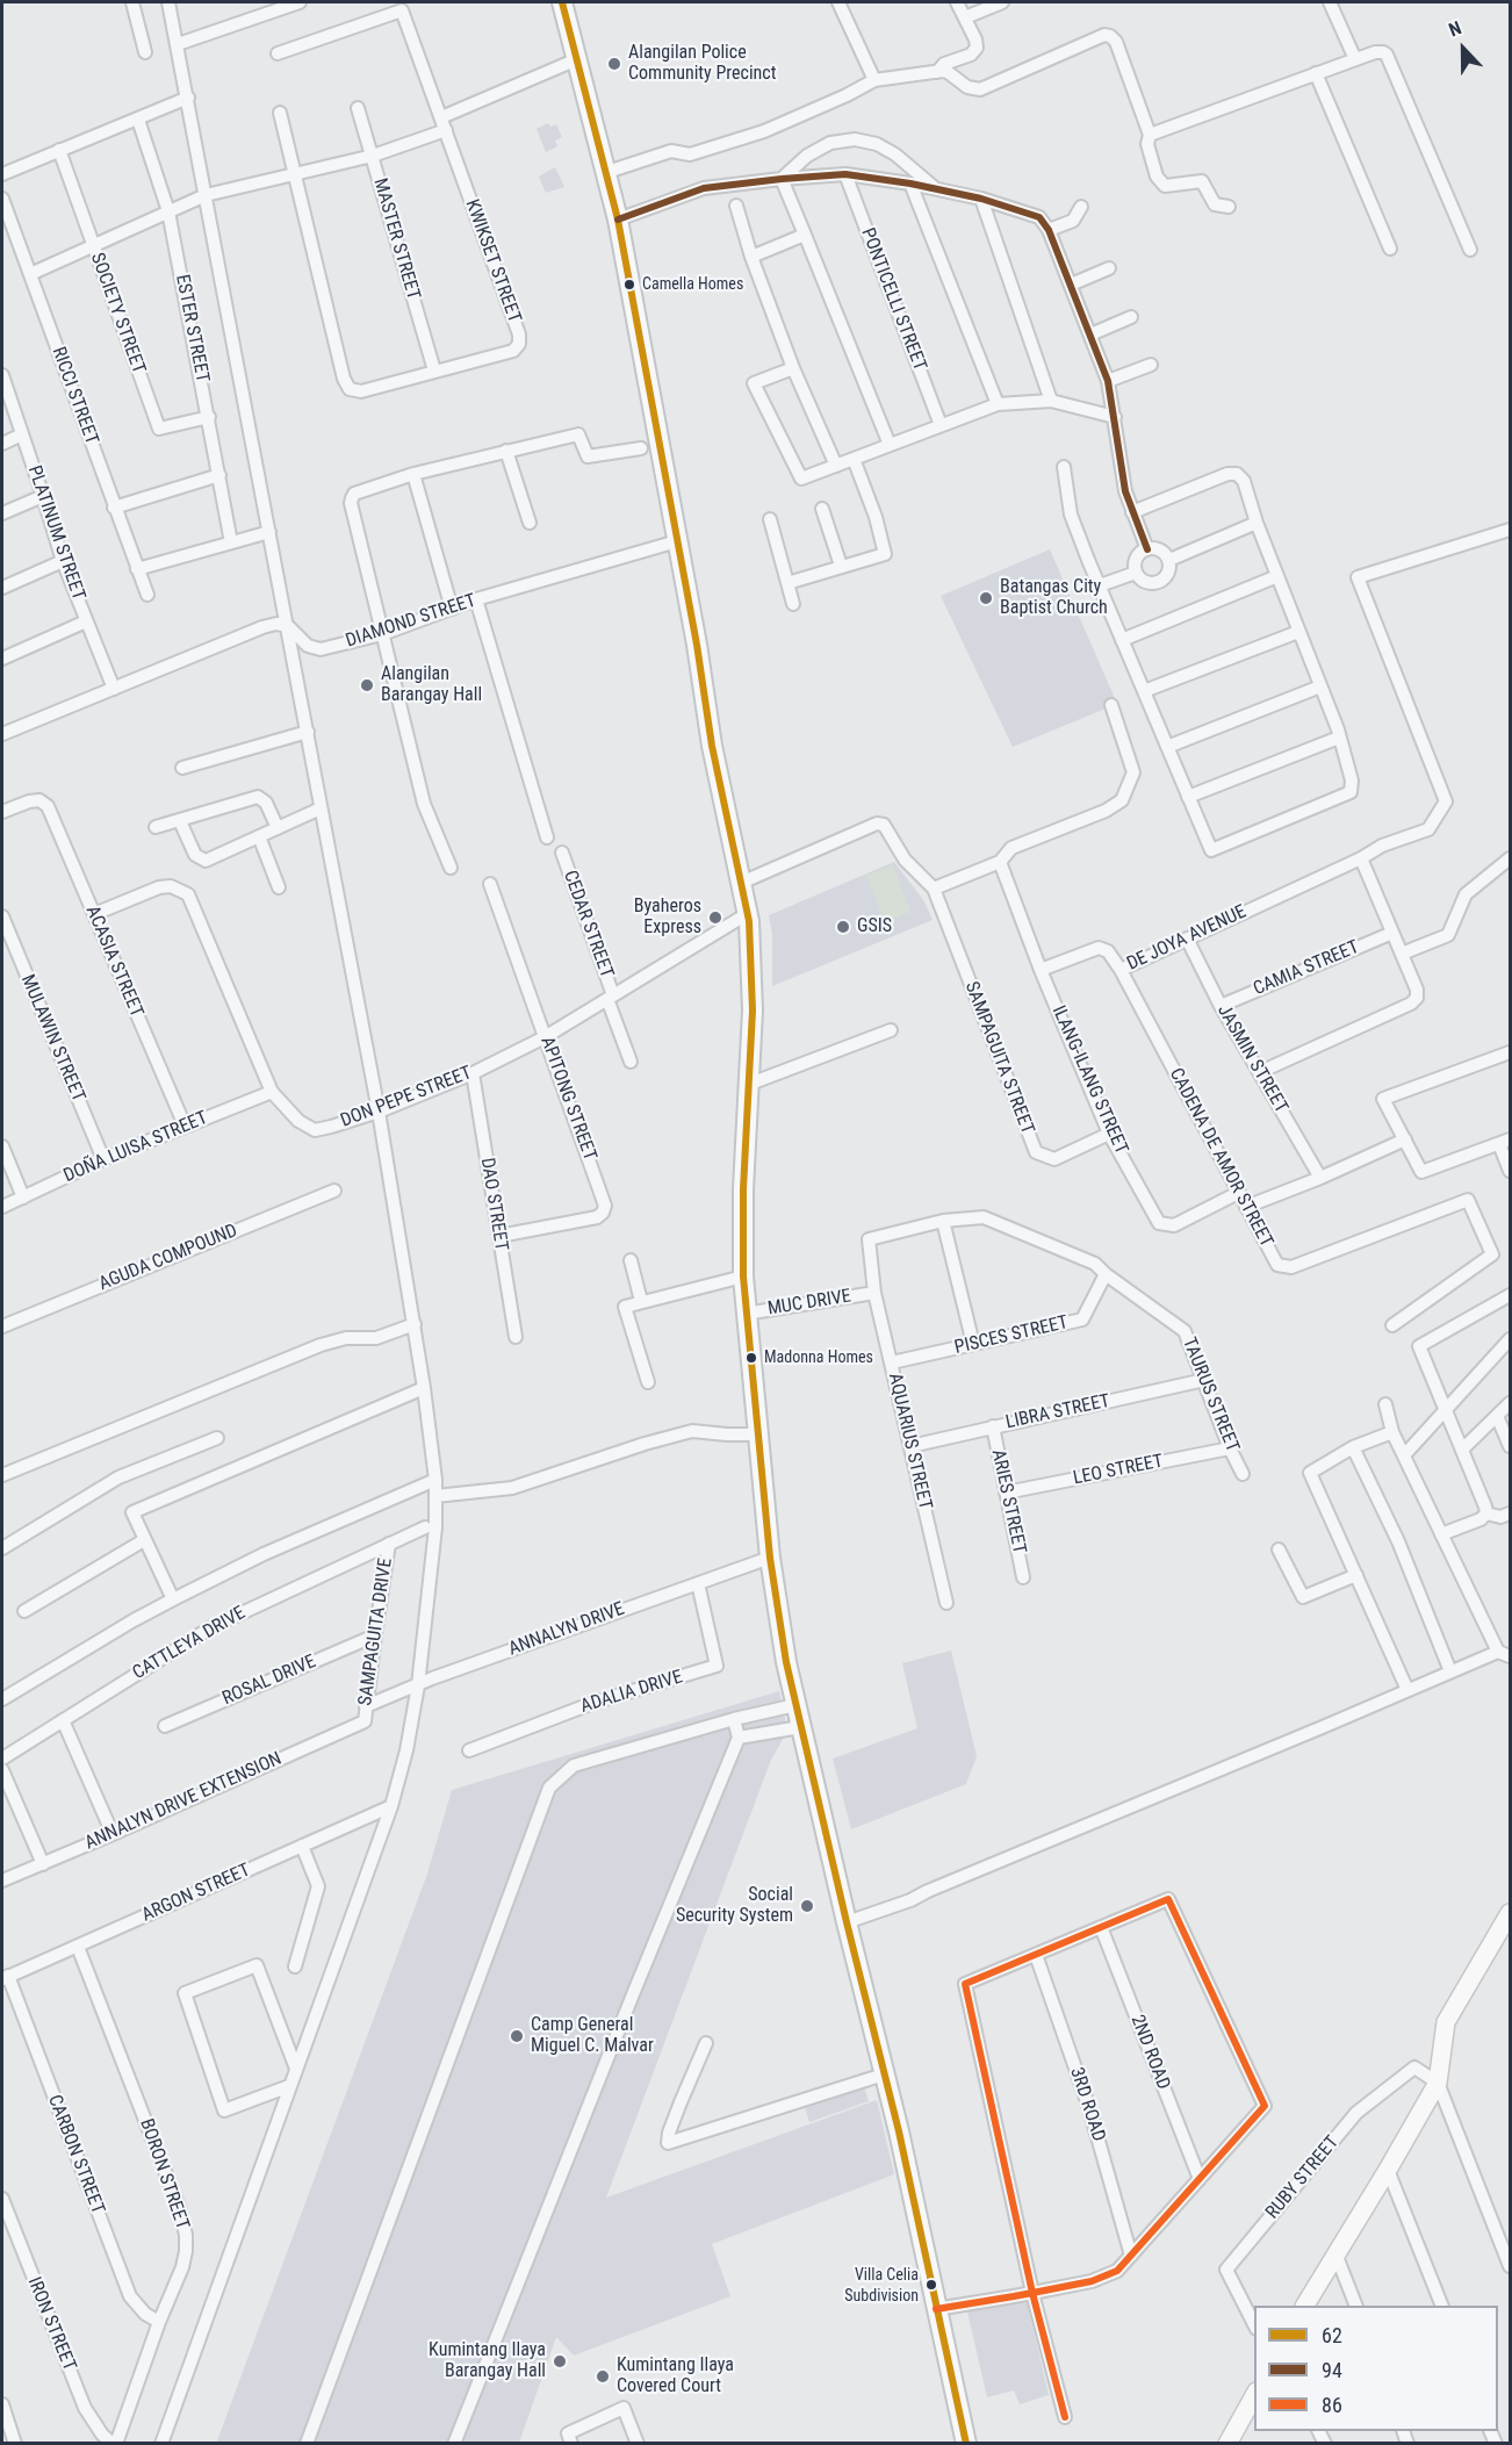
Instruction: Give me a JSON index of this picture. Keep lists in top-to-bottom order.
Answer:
{
  "streets": {
    "street": [
      "MASTER STREET",
      "KWIKSET STREET",
      "PONTICELLI STREET",
      "SOCIETY STREET",
      "ESTER STREET",
      "RICCI STREET",
      "PLATINUM STREET",
      "DIAMOND STREET",
      "CEDAR STREET",
      "DE JOYA AVENUE",
      "ACASIA STREET",
      "CAMIA STREET",
      "MULAWIN STREET",
      "SAMPAGUITA STREET",
      "JASMIN STREET",
      "ILANG-ILANG STREET",
      "DON PEPE STREET",
      "APITONG STREET",
      "DOÑA LUISA STREET",
      "CADENA DE AMOR STREET",
      "DAO STREET",
      "AGUDA COMPOUND",
      "MUC DRIVE",
      "PISCES STREET",
      "TAURUS STREET",
      "LIBRA STREET",
      "AQUARIUS STREET",
      "LEO STREET",
      "ARIES STREET",
      "ANNALYN DRIVE",
      "SAMPAGUITA DRIVE",
      "CATTLEYA DRIVE",
      "ROSAL DRIVE",
      "ADALIA DRIVE",
      "ANNALYN DRIVE EXTENSION",
      "ARGON STREET",
      "2ND ROAD",
      "3RD ROAD",
      "CARBON STREET",
      "BORON STREET",
      "RUBY STREET",
      "IRON STREET"
    ]
  },
  "crossings": [
    ["MASTER STREET", "KWIKSET STREET"],
    ["SOCIETY STREET", "ESTER STREET"],
    ["CEDAR STREET", "DON PEPE STREET"],
    ["DE JOYA AVENUE", "JASMIN STREET"],
    ["DE JOYA AVENUE", "ILANG-ILANG STREET"],
    ["DE JOYA AVENUE", "CADENA DE AMOR STREET"],
    ["ACASIA STREET", "DON PEPE STREET"],
    ["ACASIA STREET", "DOÑA LUISA STREET"],
    ["CAMIA STREET", "JASMIN STREET"],
    ["MULAWIN STREET", "DOÑA LUISA STREET"],
    ["SAMPAGUITA STREET", "ILANG-ILANG STREET"],
    ["ILANG-ILANG STREET", "CADENA DE AMOR STREET"],
    ["DON PEPE STREET", "APITONG STREET"],
    ["DON PEPE STREET", "DOÑA LUISA STREET"],
    ["DON PEPE STREET", "DAO STREET"],
    ["APITONG STREET", "DAO STREET"],
    ["MUC DRIVE", "AQUARIUS STREET"],
    ["PISCES STREET", "TAURUS STREET"],
    ["PISCES STREET", "AQUARIUS STREET"],
    ["TAURUS STREET", "LIBRA STREET"],
    ["TAURUS STREET", "AQUARIUS STREET"],
    ["TAURUS STREET", "LEO STREET"],
    ["LIBRA STREET", "AQUARIUS STREET"],
    ["LIBRA STREET", "ARIES STREET"],
    ["LEO STREET", "ARIES STREET"],
    ["ANNALYN DRIVE", "SAMPAGUITA DRIVE"],
    ["ANNALYN DRIVE", "ADALIA DRIVE"],
    ["SAMPAGUITA DRIVE", "CATTLEYA DRIVE"],
    ["SAMPAGUITA DRIVE", "ROSAL DRIVE"],
    ["SAMPAGUITA DRIVE", "ANNALYN DRIVE EXTENSION"],
    ["ARGON STREET", "CARBON STREET"],
    ["ARGON STREET", "BORON STREET"],
    ["CARBON STREET", "BORON STREET"],
    ["BORON STREET", "IRON STREET"]
  ],
  "places": [
    "Alangilan Police Community Precinct",
    "Camella Homes",
    "Batangas City Baptist Church",
    "Alangilan Barangay Hall",
    "Byaheros Express",
    "GSIS",
    "Madonna Homes",
    "Social Security System",
    "Camp General Miguel C. Malvar",
    "Villa Celia Subdivision",
    "Kumintang Ilaya Barangay Hall",
    "Kumintang Ilaya Covered Court"
  ],
  "lines": ["transit line 62", "transit line 94", "transit line 86"],
  "legend": ["62", "94", "86"],
  "north": "top"
}
